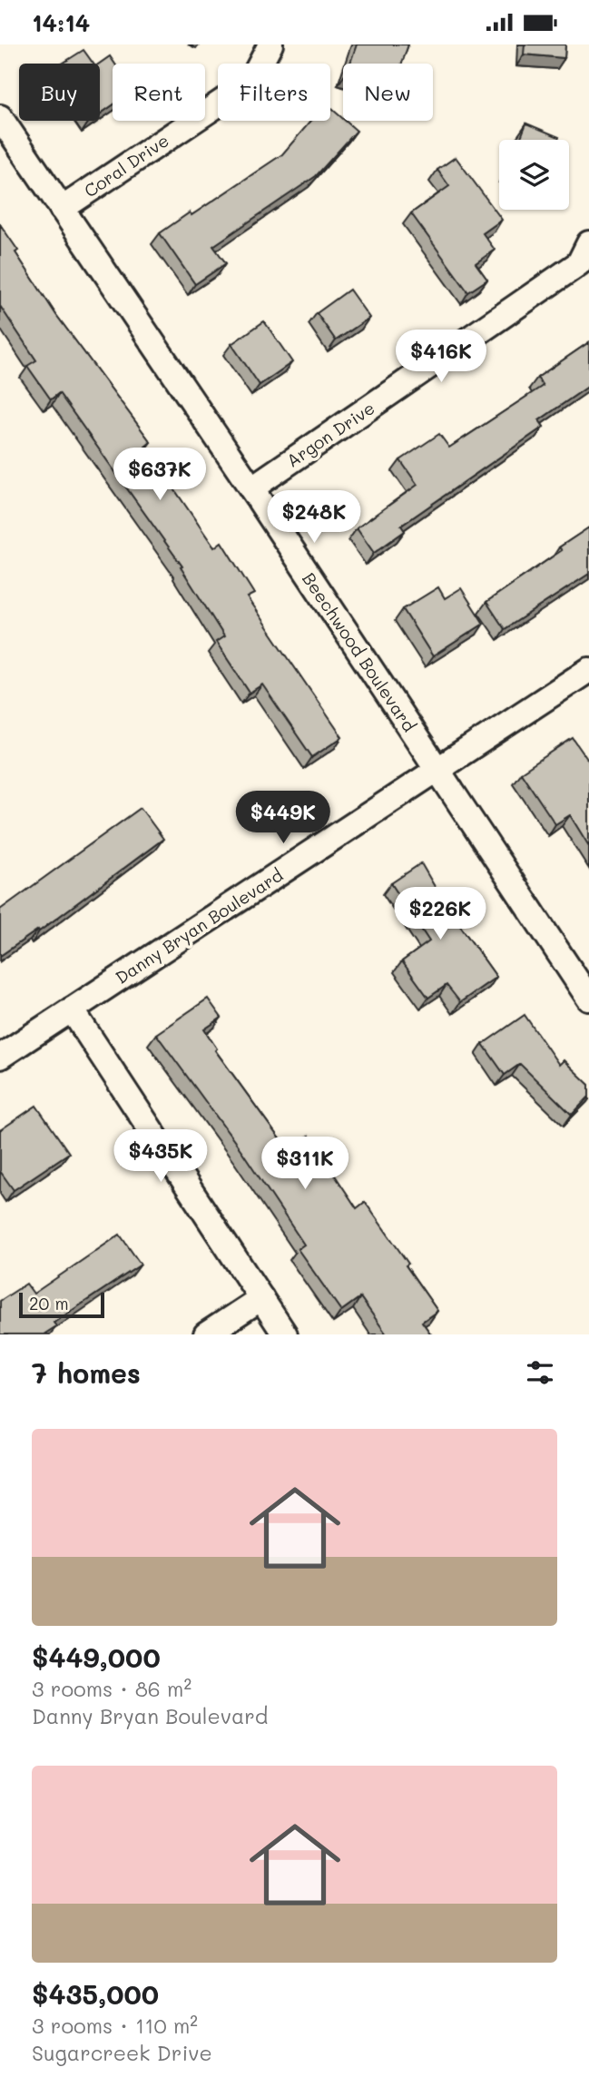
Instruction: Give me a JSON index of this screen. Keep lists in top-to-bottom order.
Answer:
{
  "streets": {
    "street": [
      "Coral Drive",
      "Argon Drive",
      "Beechwood Boulevard",
      "Danny Bryan Boulevard"
    ]
  },
  "crossings": [
    ["Coral Drive", "Beechwood Boulevard"],
    ["Argon Drive", "Beechwood Boulevard"],
    ["Beechwood Boulevard", "Danny Bryan Boulevard"]
  ],
  "scale_bar": "20 m",
  "page": {
    "status": "14:14",
    "chip": [
      "Buy",
      "Rent",
      "Filters",
      "New"
    ],
    "price": [
      "$416K",
      "$637K",
      "$248K",
      "$449K",
      "$226K",
      "$435K",
      "$311K"
    ],
    "scale": "20 m",
    "heading": "7 homes",
    "list": [
      {
        "name": "$449,000",
        "note": "3 rooms · 86 m² · Danny Bryan Boulevard"
      },
      {
        "name": "$435,000",
        "note": "3 rooms · 110 m² · Sugarcreek Drive"
      }
    ]
  }
}
